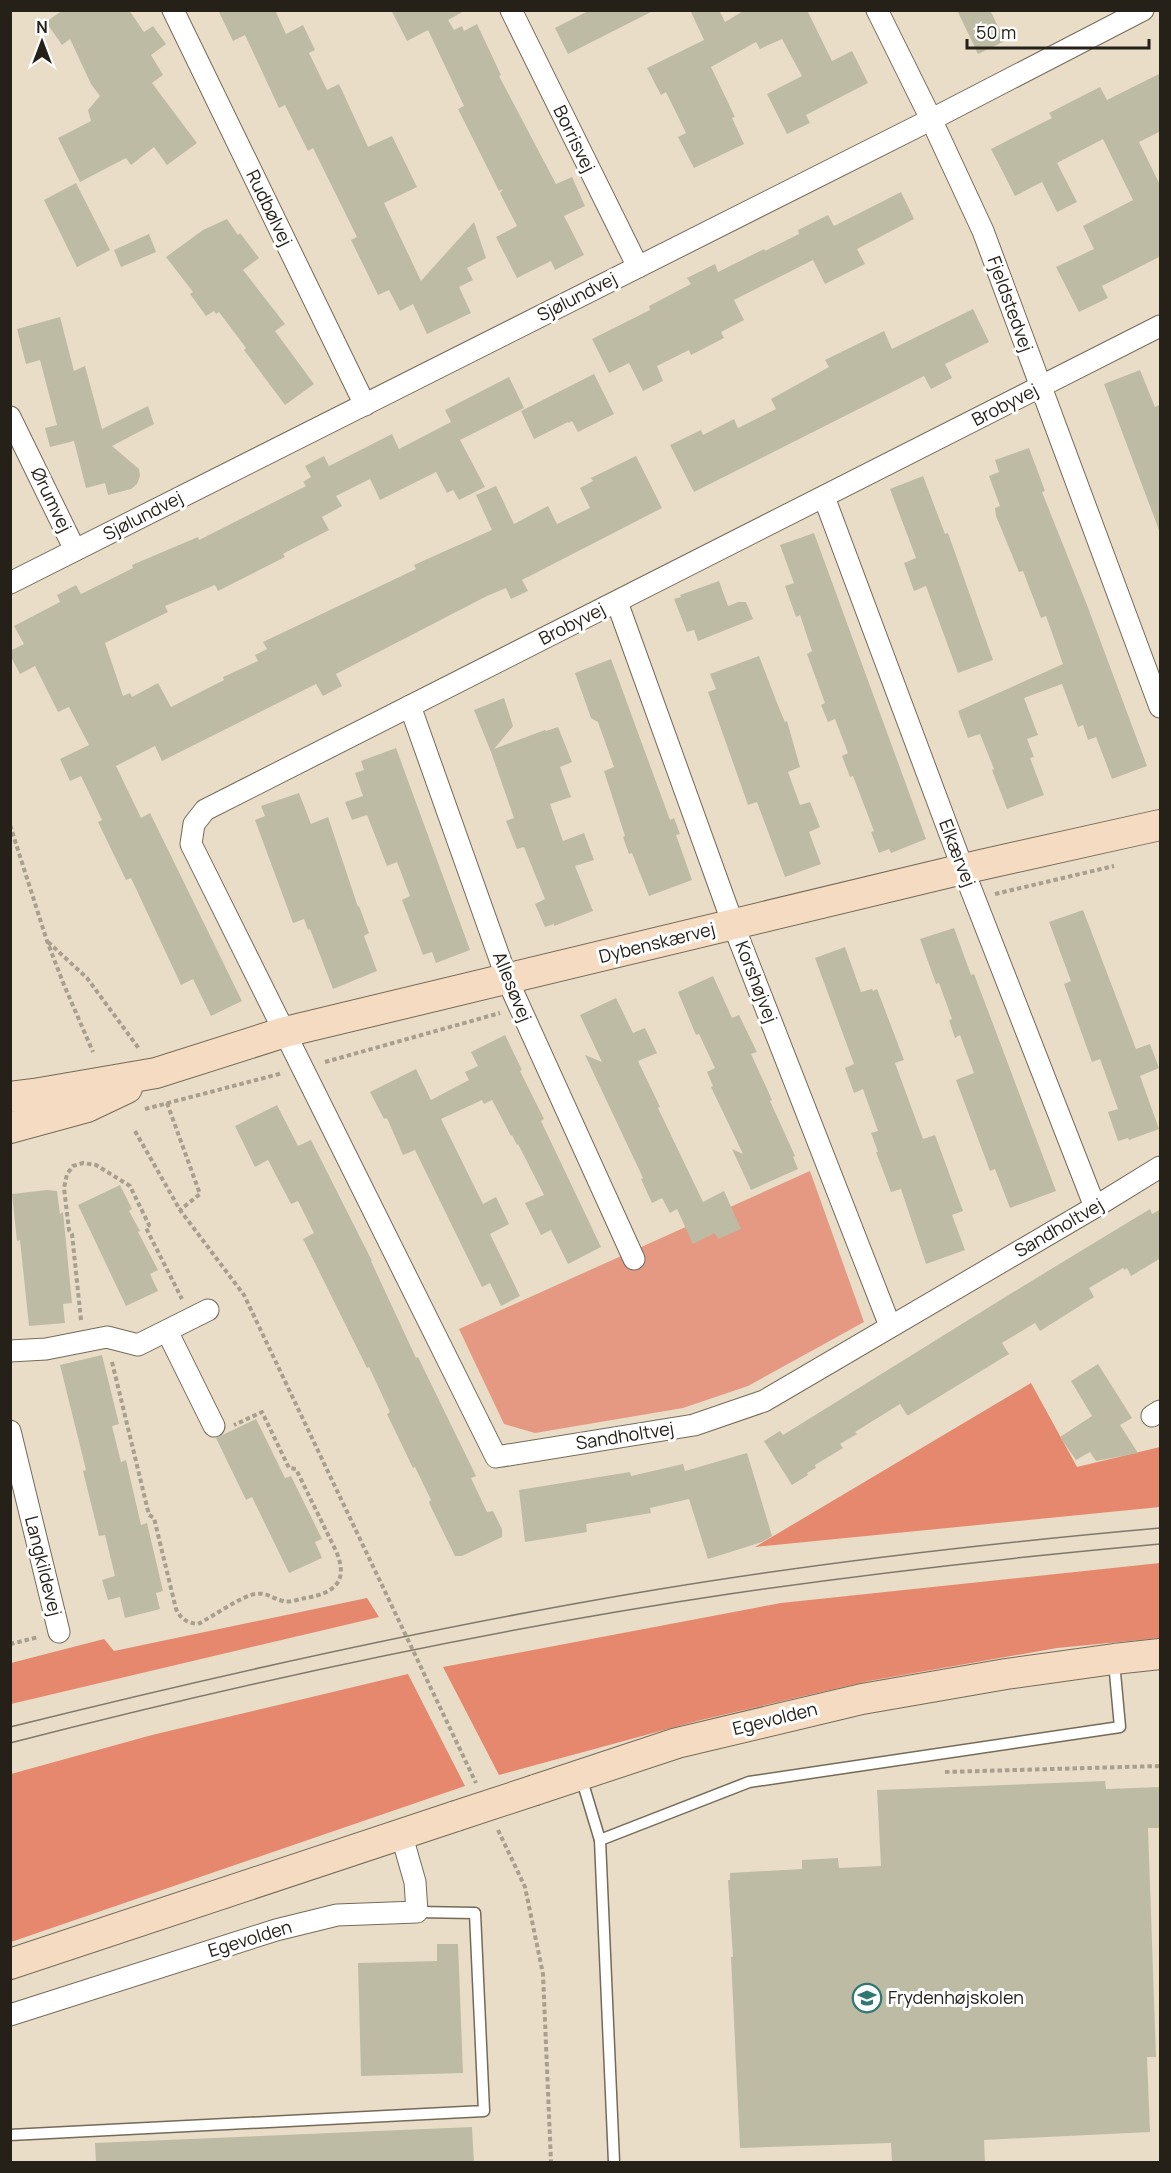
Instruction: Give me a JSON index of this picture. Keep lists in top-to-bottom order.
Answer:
{
  "streets": {
    "street": [
      "Borrisvej",
      "Rudbølvej",
      "Sjølundvej",
      "Fjeldstedvej",
      "Brobyvej",
      "Ørumvej",
      "Elkærvej",
      "Dybenskærvej",
      "Korshøjvej",
      "Allesøvej",
      "Sandholtvej",
      "Langkildevej",
      "Egevolden"
    ]
  },
  "crossings": [
    ["Borrisvej", "Sjølundvej"],
    ["Rudbølvej", "Sjølundvej"],
    ["Sjølundvej", "Fjeldstedvej"],
    ["Sjølundvej", "Ørumvej"],
    ["Fjeldstedvej", "Brobyvej"],
    ["Brobyvej", "Elkærvej"],
    ["Brobyvej", "Dybenskærvej"],
    ["Brobyvej", "Korshøjvej"],
    ["Brobyvej", "Allesøvej"],
    ["Brobyvej", "Sandholtvej"],
    ["Elkærvej", "Dybenskærvej"],
    ["Elkærvej", "Sandholtvej"],
    ["Dybenskærvej", "Korshøjvej"],
    ["Dybenskærvej", "Allesøvej"],
    ["Dybenskærvej", "Sandholtvej"],
    ["Korshøjvej", "Sandholtvej"]
  ],
  "places": {
    "school or university": ["Frydenhøjskolen"]
  },
  "scale_bar": "50 m",
  "north": "top"
}
